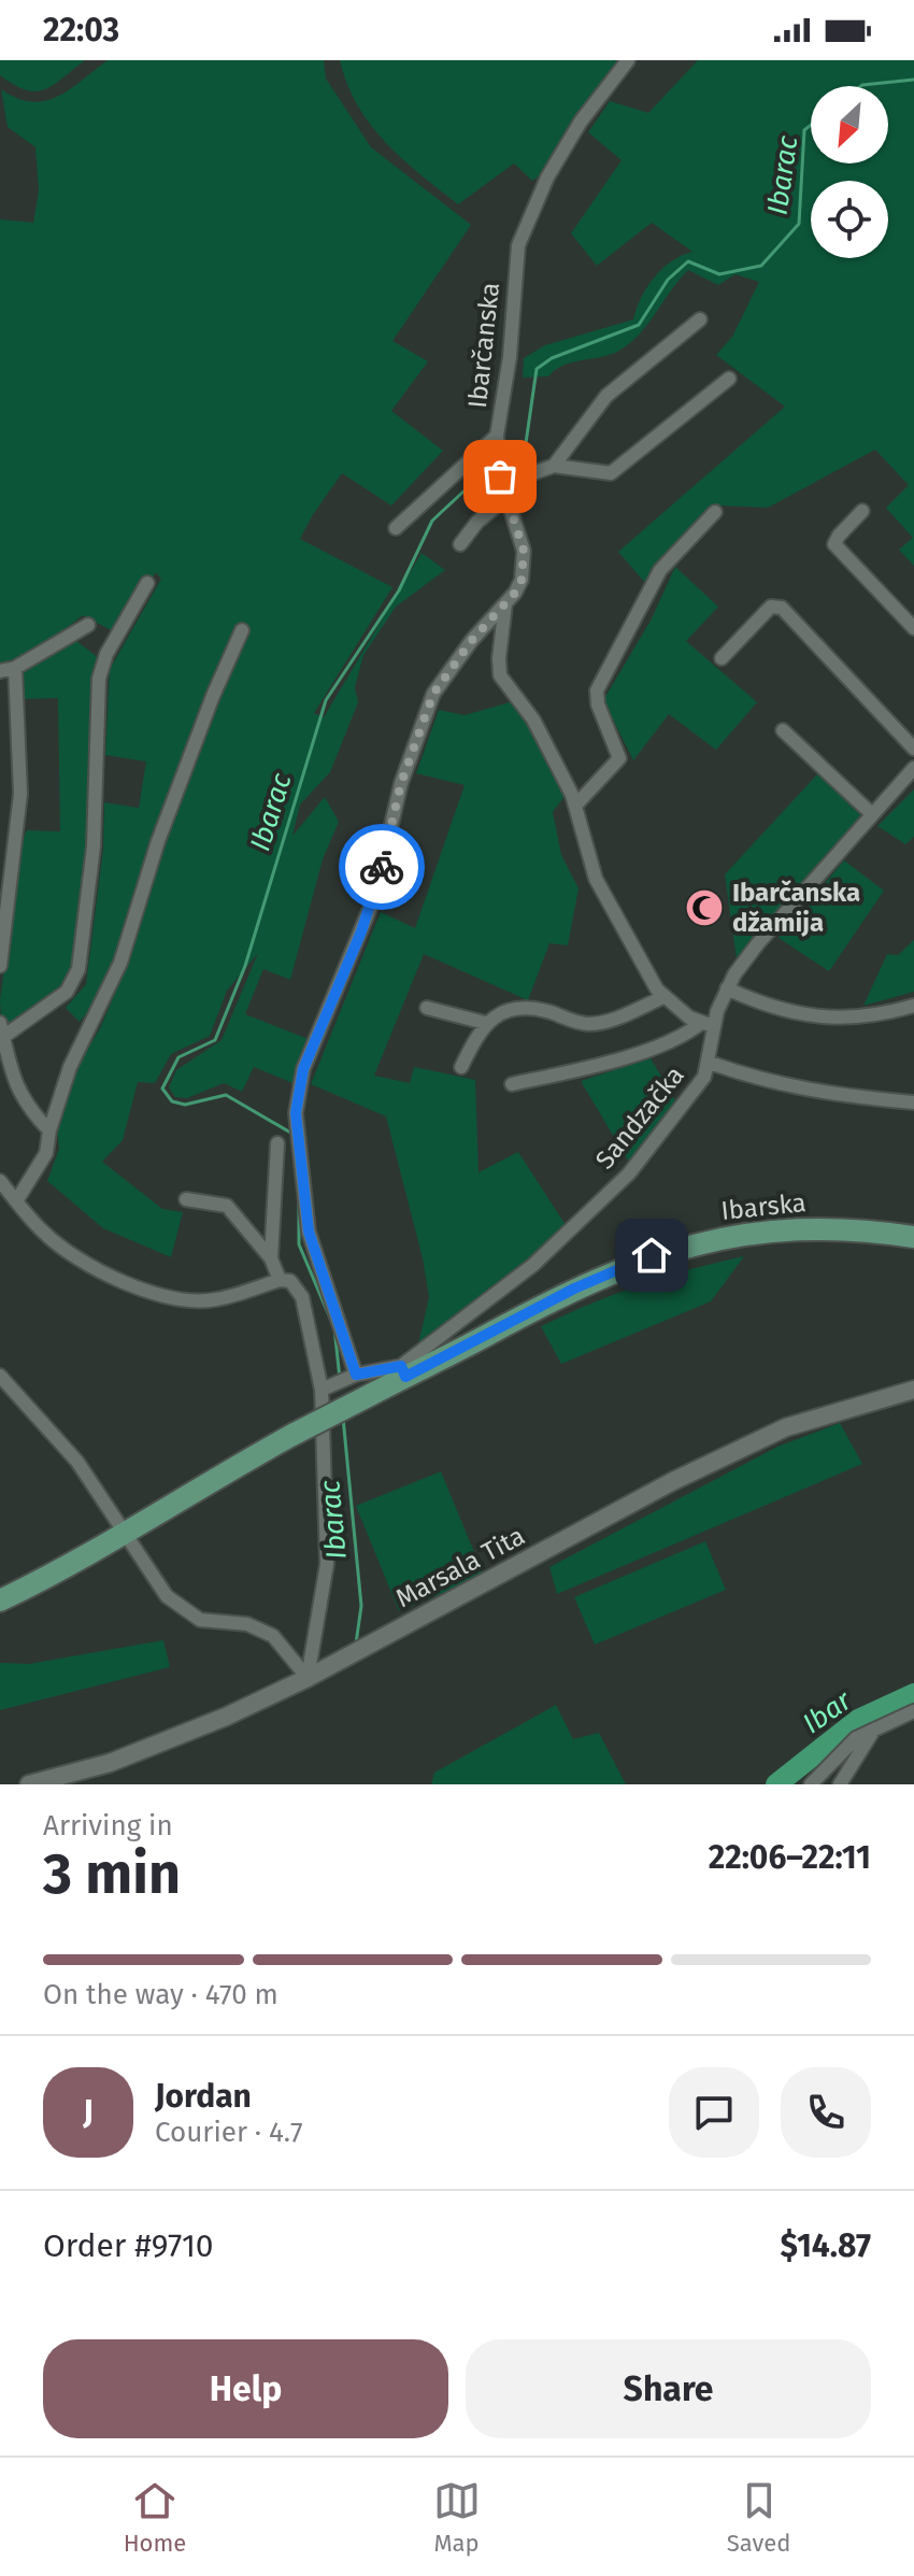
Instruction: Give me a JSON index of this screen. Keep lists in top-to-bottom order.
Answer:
{
  "streets": {
    "main road": ["Ibarska"],
    "street": ["Ibarčanska", "Sandzačka", "Marsala Tita"]
  },
  "crossings": [
    ["Sandzačka", "Ibarska"]
  ],
  "water": ["Ibarac", "Ibar"],
  "places": {
    "mosque": ["Ibarčanska džamija"]
  },
  "north": "bottom left",
  "page": {
    "status": "22:03",
    "heading": ["3 min", "Arriving in", "22:06–22:11"],
    "panel": [
      "Jordan",
      "Courier · 4.7",
      "Order #9710",
      "$14.87"
    ],
    "bar": "On the way · 470 m",
    "round": "J",
    "buttons": ["Help", "Share"],
    "tabs": ["Home", "Map", "Saved"]
  }
}
